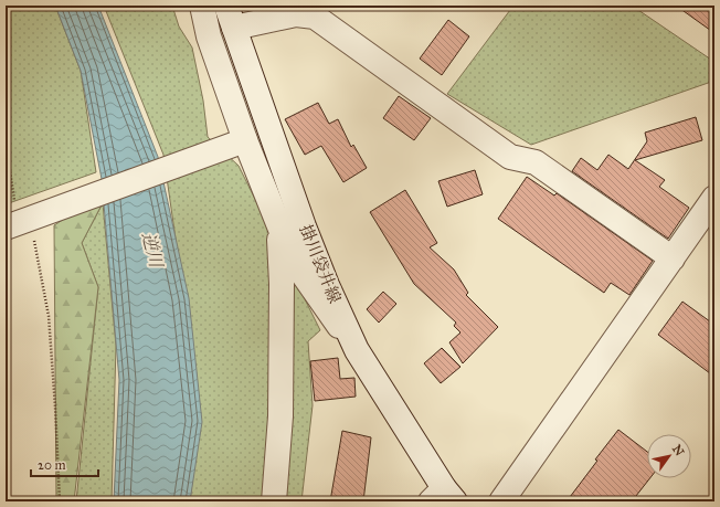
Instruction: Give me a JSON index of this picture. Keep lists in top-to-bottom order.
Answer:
{
  "streets": {
    "street": ["掛川袋井線"]
  },
  "water": ["逆川"],
  "scale_bar": "20 m",
  "north": "top right"
}
